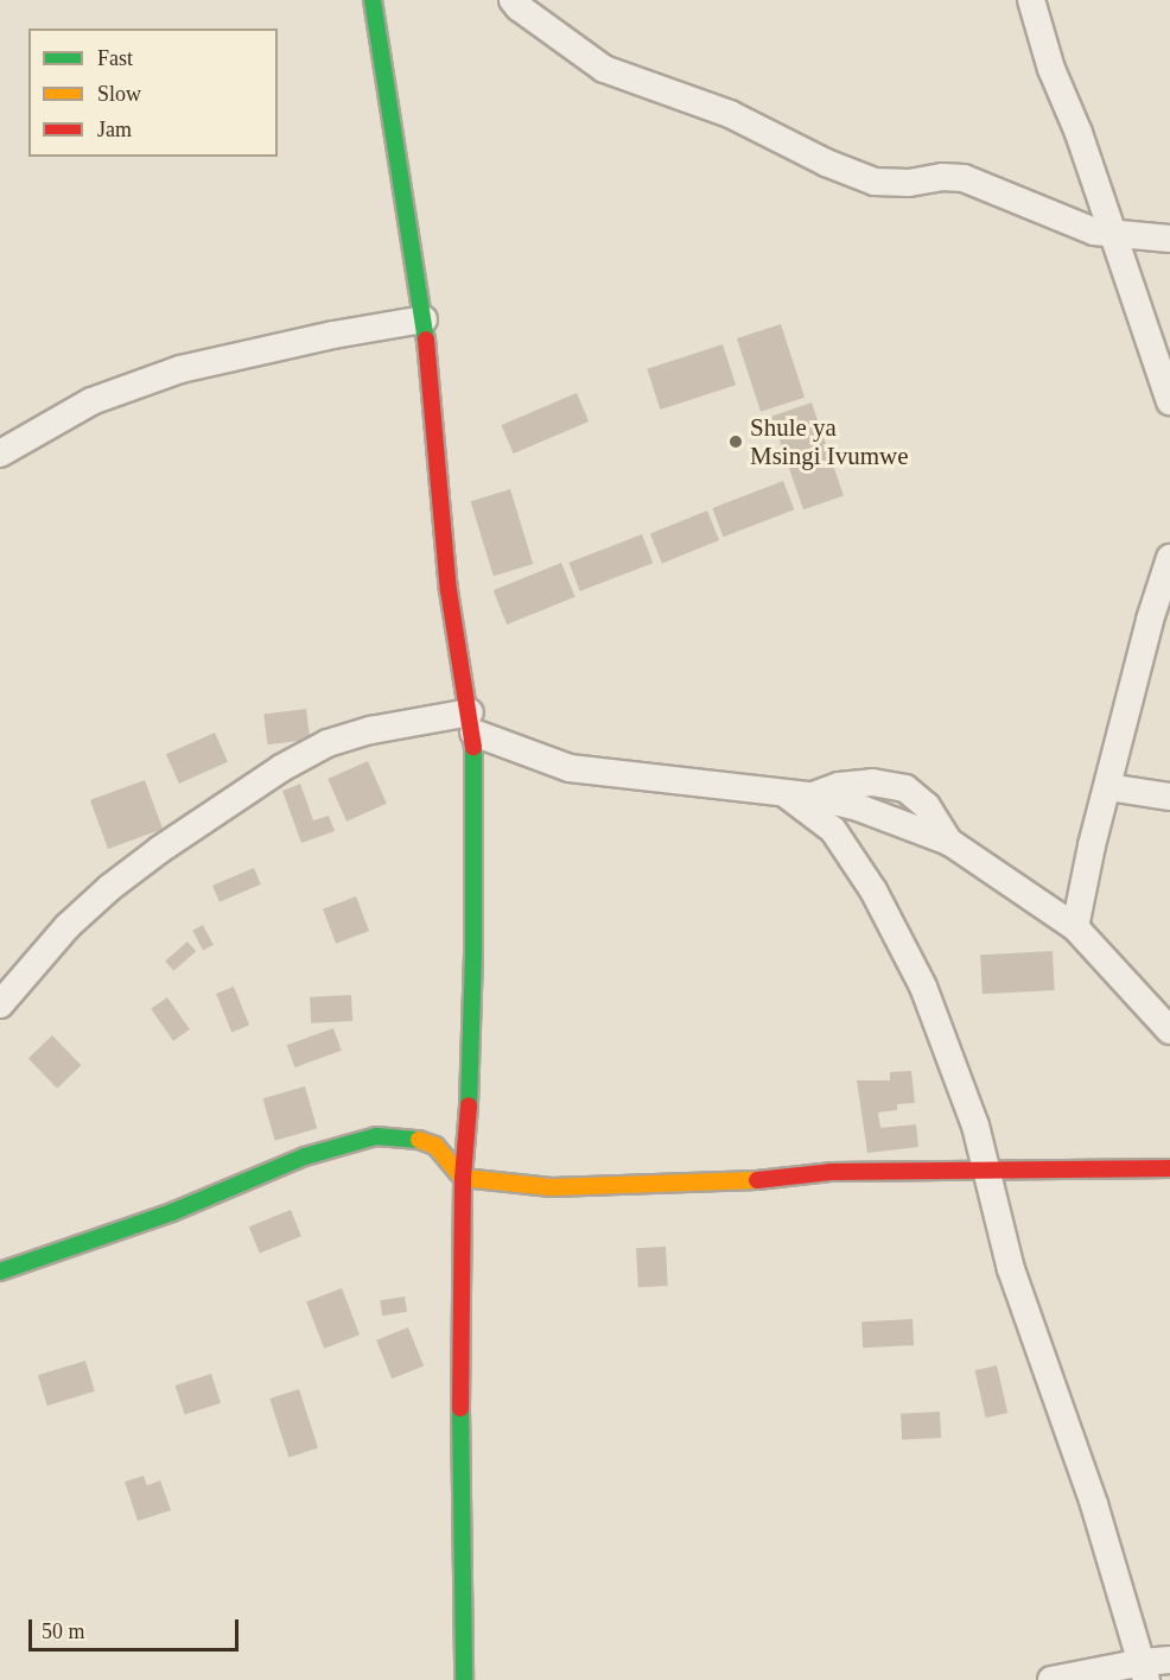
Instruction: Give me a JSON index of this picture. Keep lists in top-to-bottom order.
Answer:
{
  "places": ["Shule ya Msingi Ivumwe"],
  "legend": ["Fast", "Slow", "Jam"],
  "scale_bar": "50 m"
}
